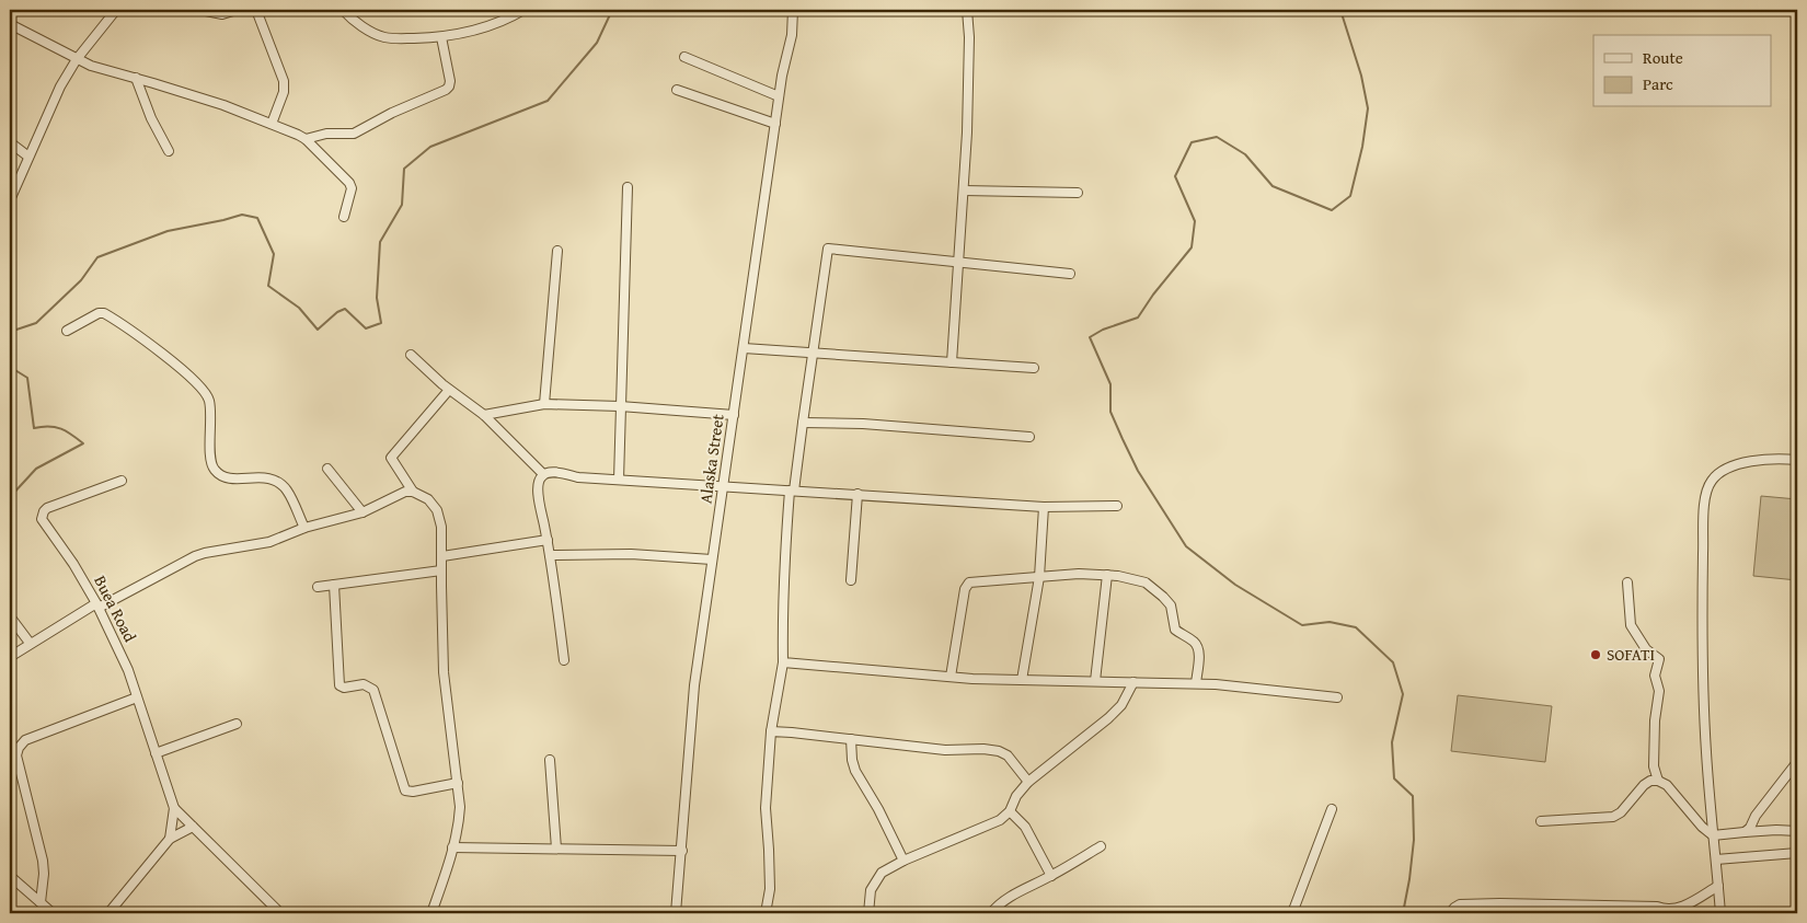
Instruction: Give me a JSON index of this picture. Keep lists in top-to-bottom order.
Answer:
{
  "streets": {
    "street": ["Alaska Street", "Buea Road"]
  },
  "places": ["SOFATI"],
  "legend": ["Route", "Parc"]
}
